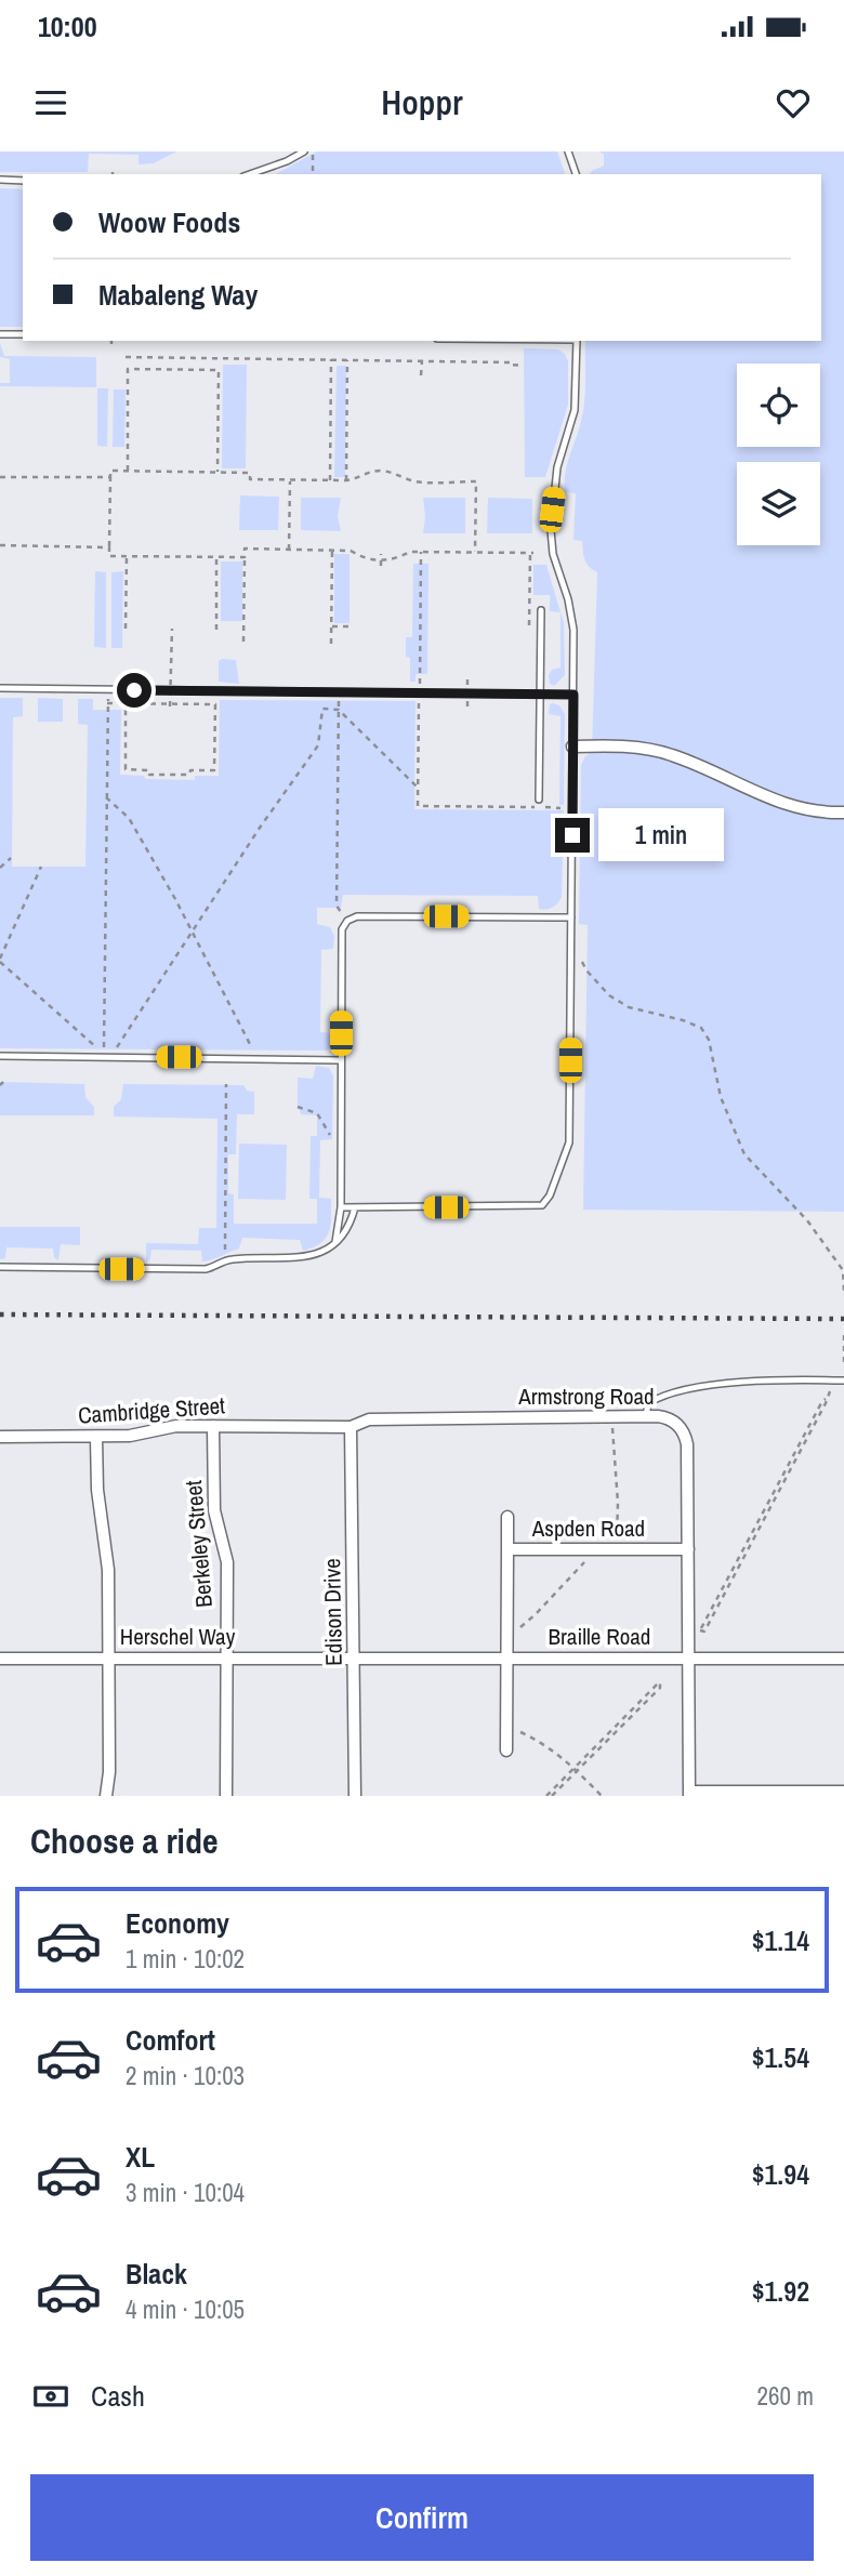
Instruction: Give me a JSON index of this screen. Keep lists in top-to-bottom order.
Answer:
{
  "streets": {
    "street": [
      "Armstrong Road",
      "Cambridge Street",
      "Aspden Road",
      "Berkeley Street",
      "Edison Drive",
      "Herschel Way",
      "Braille Road"
    ]
  },
  "crossings": [
    ["Armstrong Road", "Cambridge Street"],
    ["Armstrong Road", "Aspden Road"],
    ["Armstrong Road", "Edison Drive"],
    ["Armstrong Road", "Braille Road"],
    ["Cambridge Street", "Berkeley Street"],
    ["Cambridge Street", "Edison Drive"],
    ["Aspden Road", "Braille Road"],
    ["Berkeley Street", "Herschel Way"],
    ["Edison Drive", "Herschel Way"],
    ["Edison Drive", "Braille Road"],
    ["Herschel Way", "Braille Road"]
  ],
  "page": {
    "status": "10:00",
    "header": "Hoppr",
    "banner": ["Woow Foods", "Mabaleng Way"],
    "bubble": "1 min",
    "heading": "Choose a ride",
    "list": [
      {
        "name": "Economy",
        "note": "1 min · 10:02",
        "value": "$1.14"
      },
      {
        "name": "Comfort",
        "note": "2 min · 10:03",
        "value": "$1.54"
      },
      {
        "name": "XL",
        "note": "3 min · 10:04",
        "value": "$1.94"
      },
      {
        "name": "Black",
        "note": "4 min · 10:05",
        "value": "$1.92"
      }
    ],
    "pay": ["Cash", "260 m"],
    "buttons": "Confirm"
  }
}
